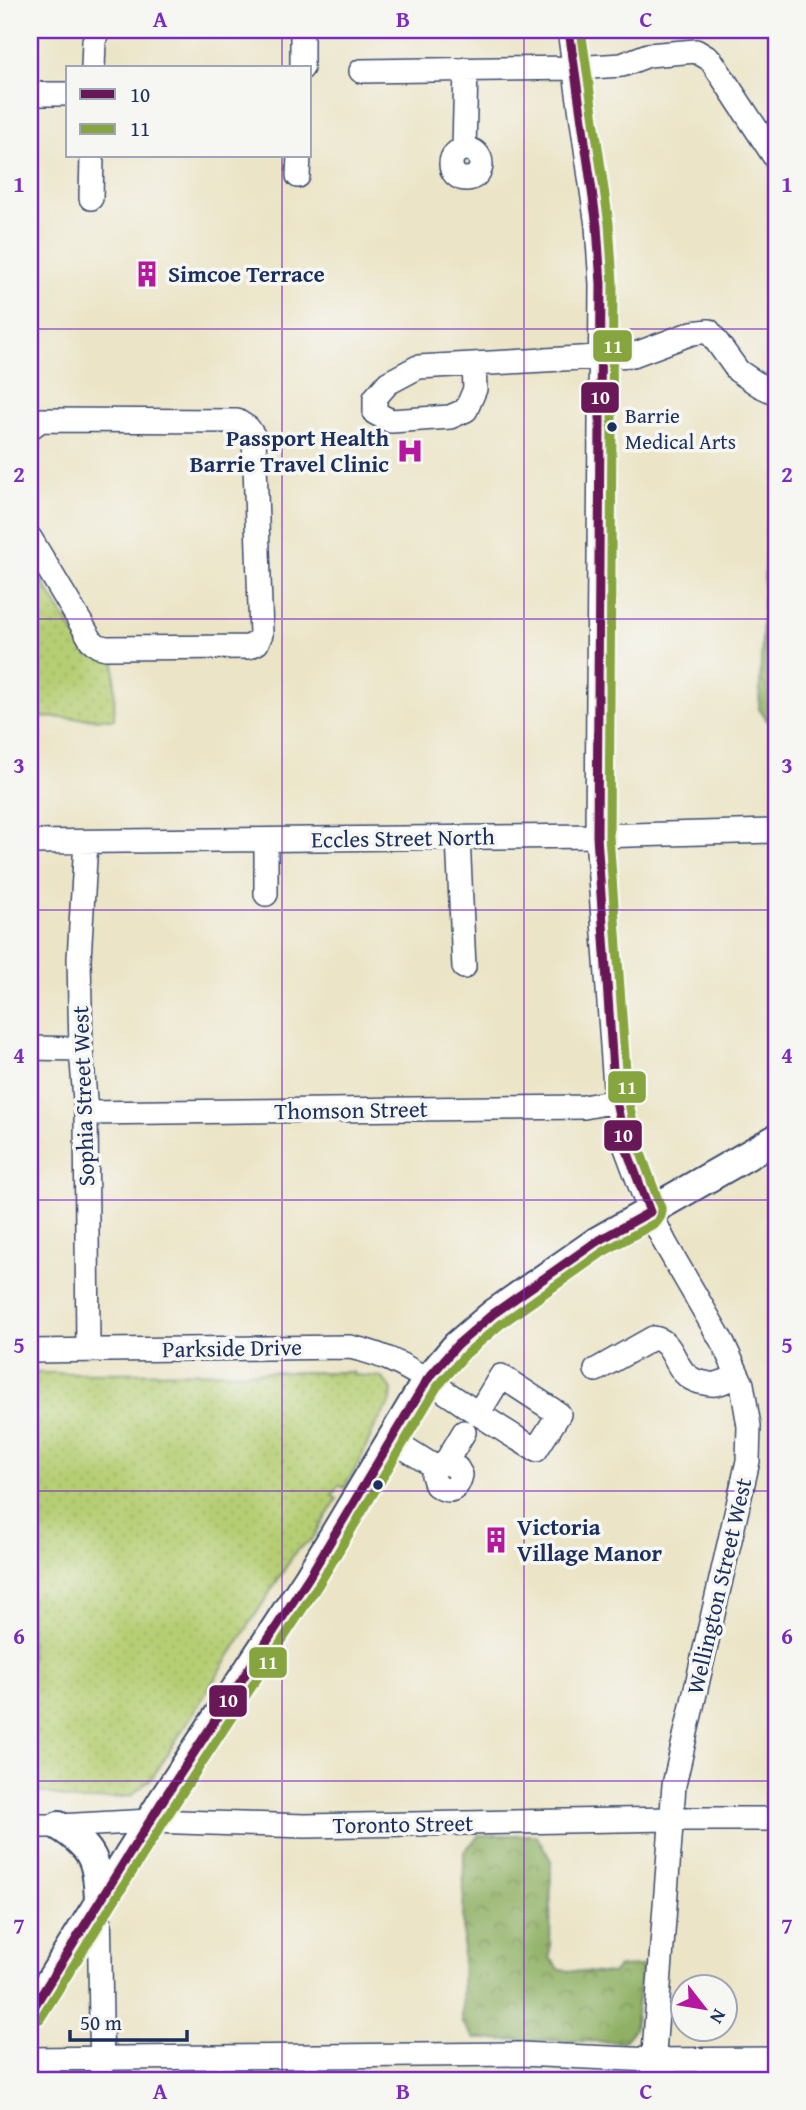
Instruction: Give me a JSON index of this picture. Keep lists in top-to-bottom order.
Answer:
{
  "streets": {
    "street": [
      "Eccles Street North",
      "Sophia Street West",
      "Thomson Street",
      "Parkside Drive",
      "Wellington Street West",
      "Toronto Street"
    ]
  },
  "crossings": [
    ["Eccles Street North", "Sophia Street West"],
    ["Eccles Street North", "Wellington Street West"],
    ["Sophia Street West", "Thomson Street"],
    ["Sophia Street West", "Parkside Drive"],
    ["Thomson Street", "Wellington Street West"],
    ["Wellington Street West", "Toronto Street"]
  ],
  "places": {
    "building": ["Simcoe Terrace", "Victoria Village Manor"],
    "other": ["Barrie Medical Arts"],
    "hospital": ["Passport Health Barrie Travel Clinic"]
  },
  "lines": ["transit line 10", "transit line 11"],
  "legend": ["10", "11"],
  "scale_bar": "50 m",
  "north": "bottom right",
  "grid": {
    "columns": ["A", "B", "C"],
    "rows": [
      "1",
      "2",
      "3",
      "4",
      "5",
      "6",
      "7"
    ]
  }
}
